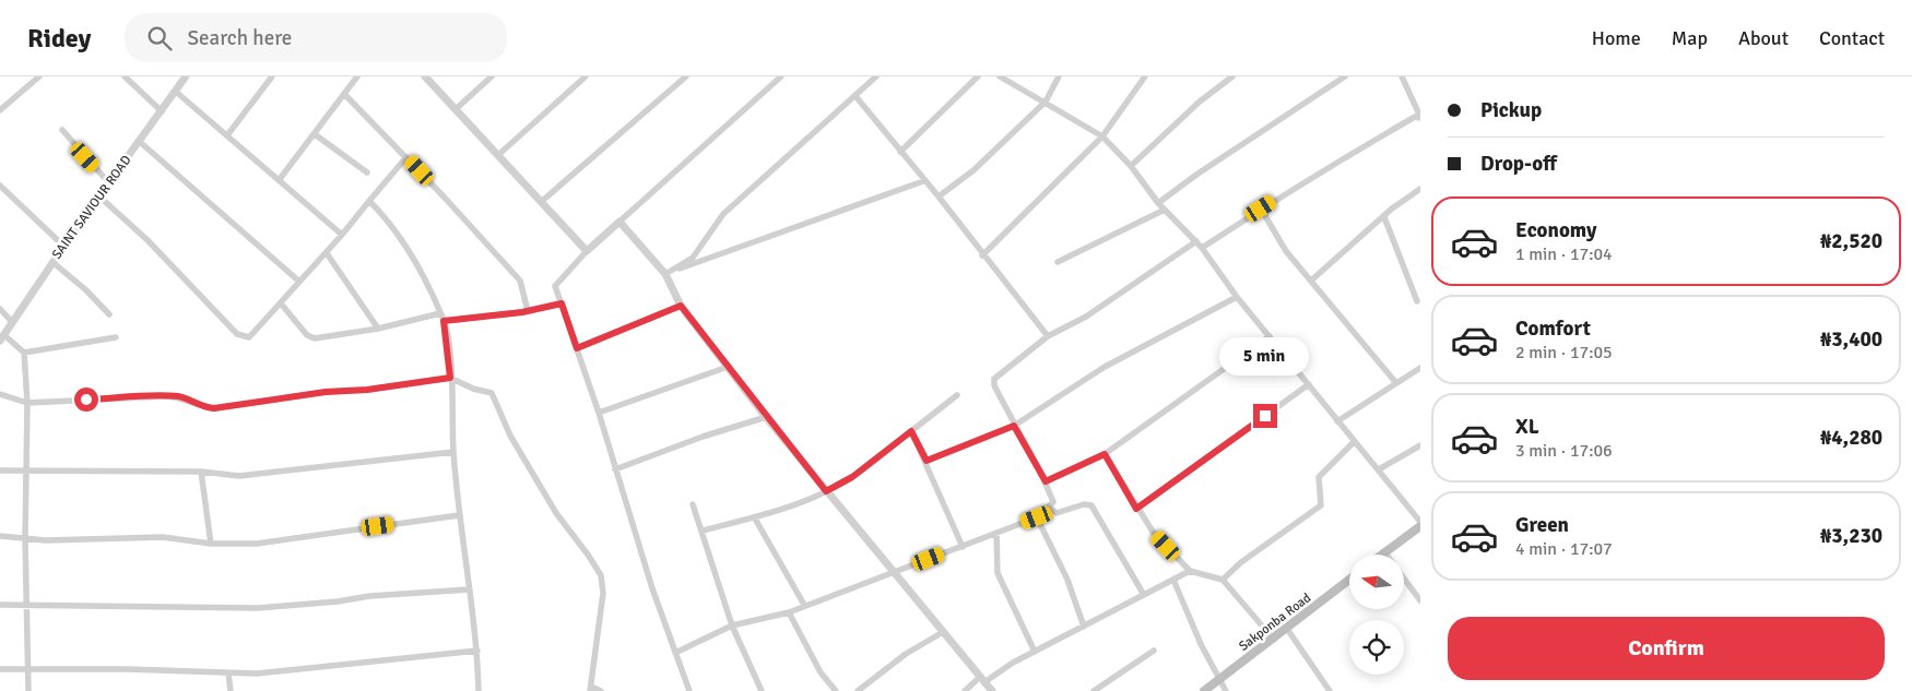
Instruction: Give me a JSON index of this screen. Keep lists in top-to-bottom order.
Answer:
{
  "streets": {
    "main road": ["Sakponba Road"],
    "street": ["SAINT SAVIOUR ROAD"]
  },
  "north": "left",
  "page": {
    "header": "Ridey",
    "search": "Search here",
    "nav": [
      "Home",
      "Map",
      "About",
      "Contact"
    ],
    "banner": ["Pickup", "Drop-off"],
    "list": [
      {
        "name": "Economy",
        "note": "1 min · 17:04",
        "value": "₦2,520"
      },
      {
        "name": "Comfort",
        "note": "2 min · 17:05",
        "value": "₦3,400"
      },
      {
        "name": "XL",
        "note": "3 min · 17:06",
        "value": "₦4,280"
      },
      {
        "name": "Green",
        "note": "4 min · 17:07",
        "value": "₦3,230"
      }
    ],
    "bubble": "5 min",
    "buttons": "Confirm"
  }
}
